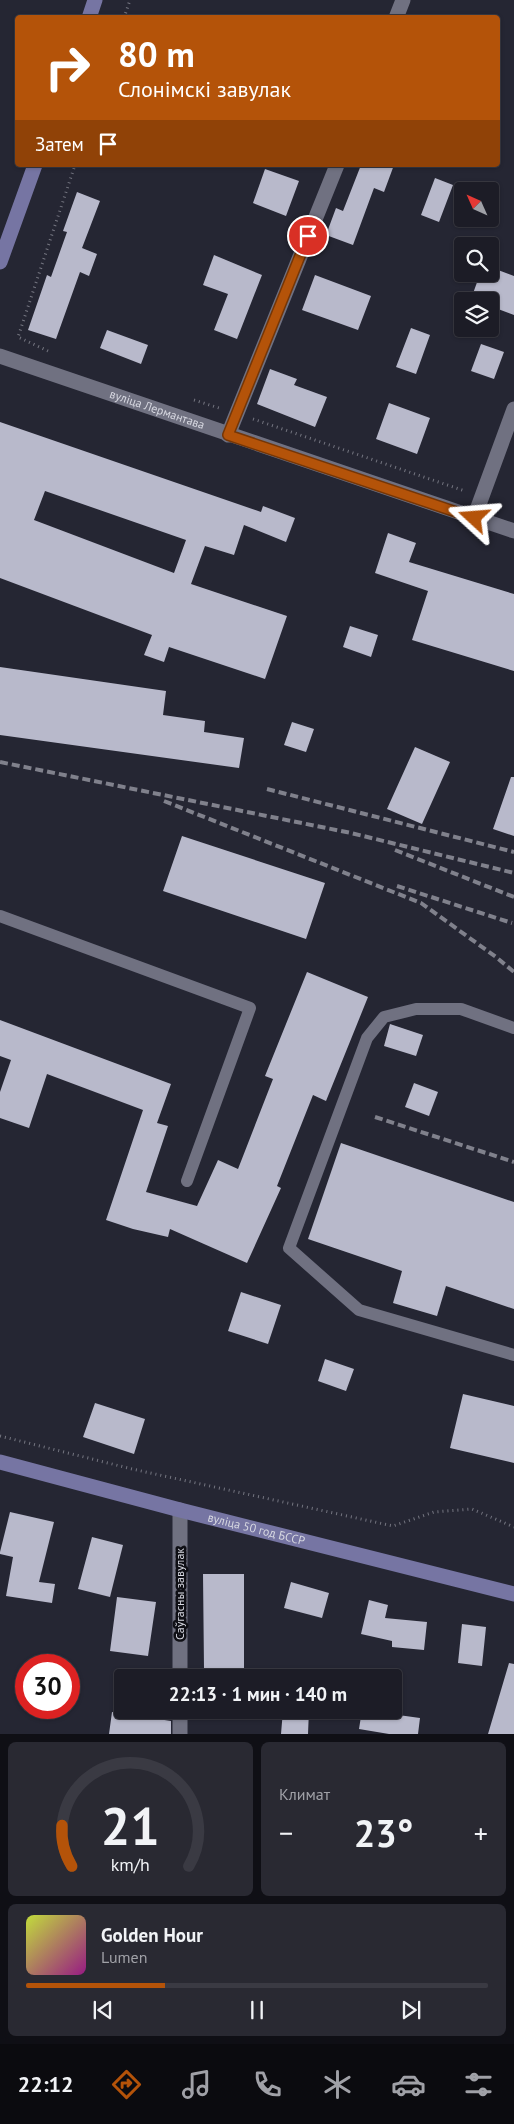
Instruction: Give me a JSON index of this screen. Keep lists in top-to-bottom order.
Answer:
{
  "streets": {
    "main road": ["вуліца 50 год БССР"],
    "street": ["вуліца Лермантава", "Саўгасны завулак"]
  },
  "crossings": [
    ["вуліца 50 год БССР", "Саўгасны завулак"]
  ],
  "north": "top left",
  "page": {
    "turn": ["80 m", "Слонімскі завулак"],
    "then": "Затем",
    "limit": "30",
    "trip": "22:13 · 1 мин · 140 m",
    "tile": "Климат",
    "heat": ["−", "23°", "+"],
    "song": ["Golden Hour", "Lumen"],
    "tabs": "22:12",
    "gauge": ["21", "km/h"]
  }
}
